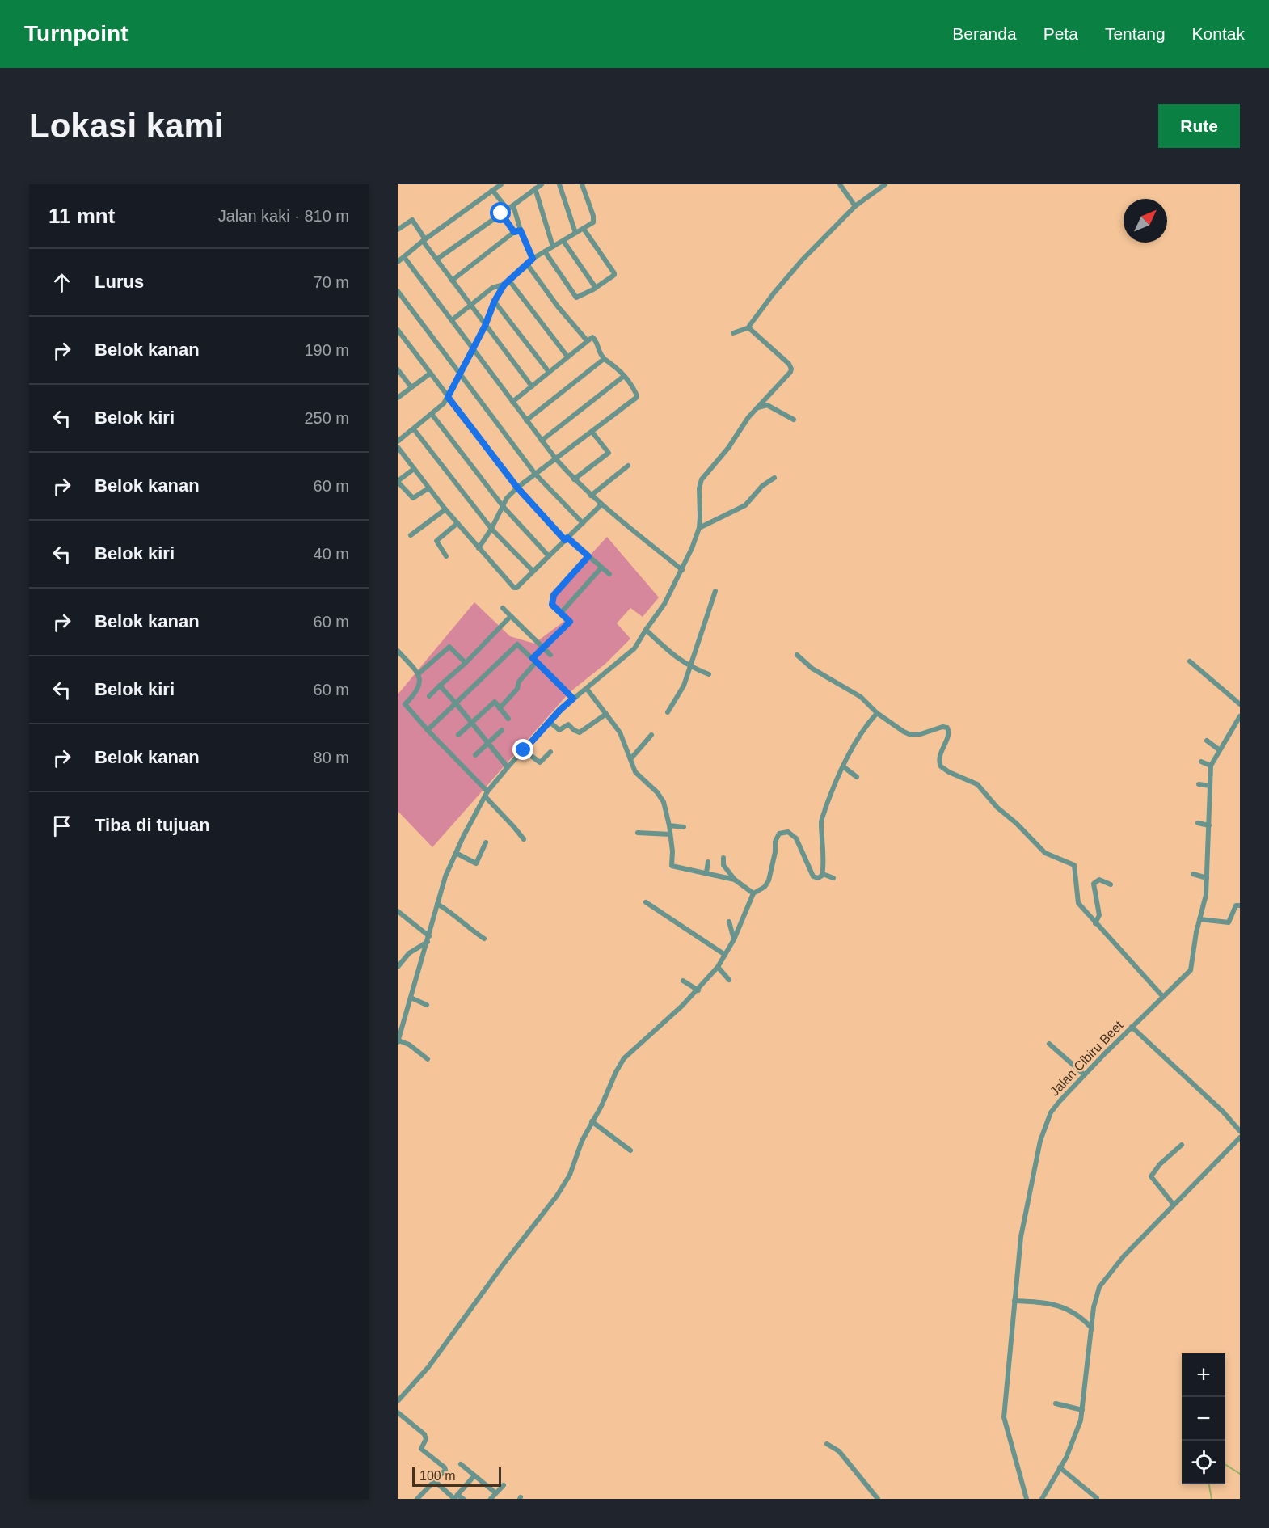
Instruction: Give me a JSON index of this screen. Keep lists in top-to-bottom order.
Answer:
{
  "streets": {
    "street": ["Jalan Cibiru Beet"]
  },
  "scale_bar": "100 m",
  "north": "top right",
  "page": {
    "header": "Turnpoint",
    "nav": [
      "Beranda",
      "Peta",
      "Tentang",
      "Kontak"
    ],
    "buttons": "Rute",
    "title": "Lokasi kami",
    "heading": ["11 mnt", "Jalan kaki · 810 m"],
    "list": [
      ["Lurus", "70 m"],
      ["Belok kanan", "190 m"],
      ["Belok kiri", "250 m"],
      ["Belok kanan", "60 m"],
      ["Belok kiri", "40 m"],
      ["Belok kanan", "60 m"],
      ["Belok kiri", "60 m"],
      ["Belok kanan", "80 m"],
      "Tiba di tujuan"
    ],
    "map_buttons": ["+", "−"],
    "scale": "100 m"
  }
}
